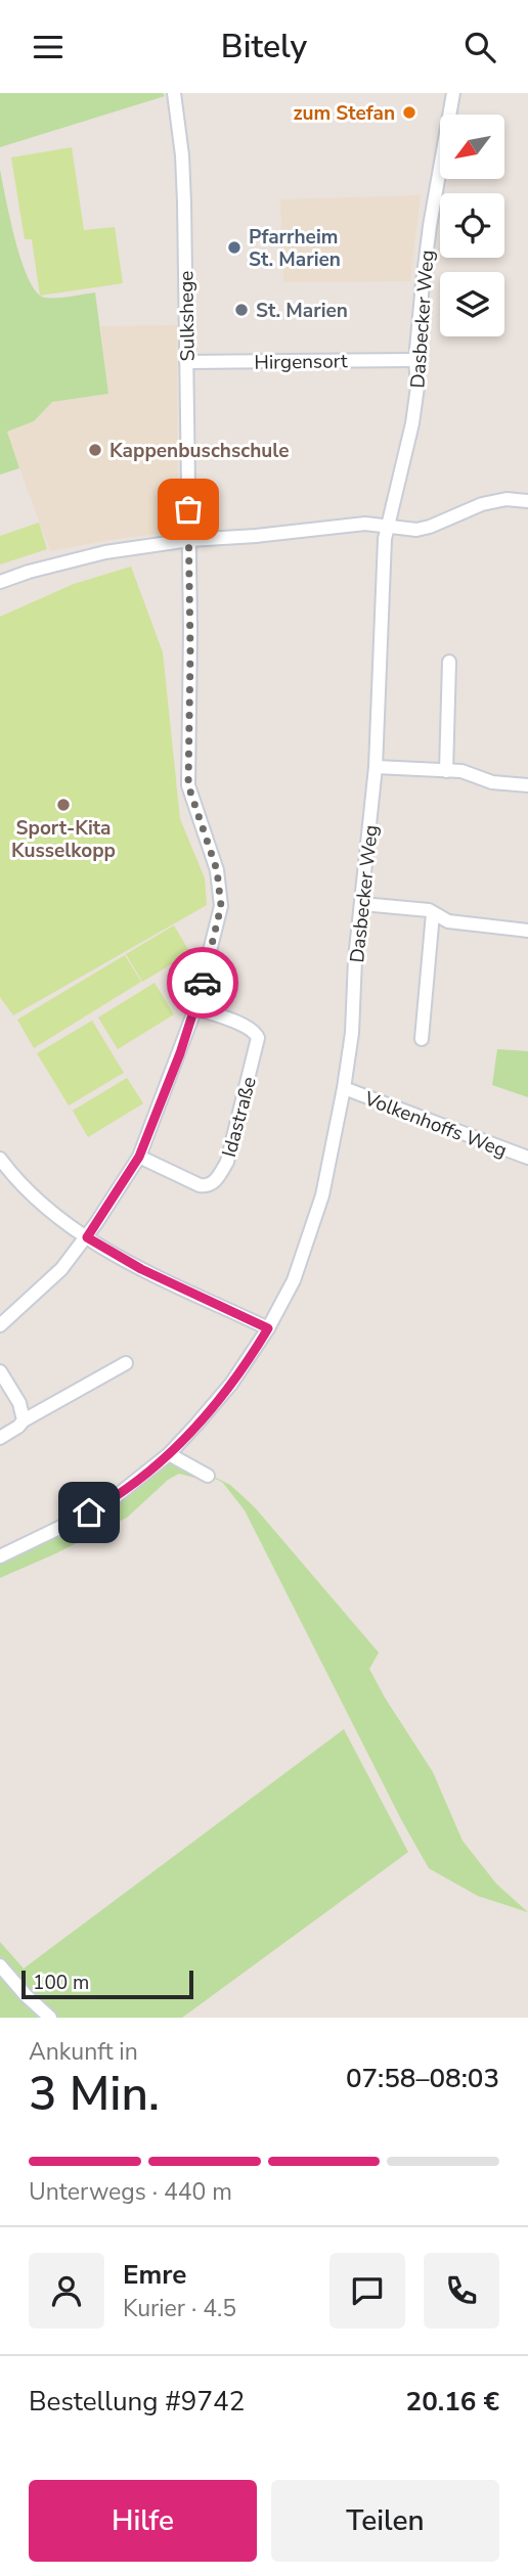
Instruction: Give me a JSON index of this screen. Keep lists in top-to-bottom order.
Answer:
{
  "streets": {
    "street": [
      "Sulkshege",
      "Dasbecker Weg",
      "Hirgensort",
      "Idastraße",
      "Volkenhoffs Weg"
    ]
  },
  "crossings": [
    ["Sulkshege", "Hirgensort"],
    ["Sulkshege", "Idastraße"],
    ["Dasbecker Weg", "Hirgensort"],
    ["Dasbecker Weg", "Volkenhoffs Weg"]
  ],
  "places": [
    "zum Stefan",
    "Pfarrheim St. Marien",
    "St. Marien",
    "Kappenbuschschule",
    "Sport-Kita Kusselkopp"
  ],
  "scale_bar": "100 m",
  "north": "bottom left",
  "page": {
    "header": "Bitely",
    "scale": "100 m",
    "heading": ["3 Min.", "Ankunft in", "07:58–08:03"],
    "panel": [
      "Emre",
      "Kurier · 4.5",
      "Bestellung #9742",
      "20.16 €"
    ],
    "bar": "Unterwegs · 440 m",
    "buttons": ["Hilfe", "Teilen"]
  }
}
